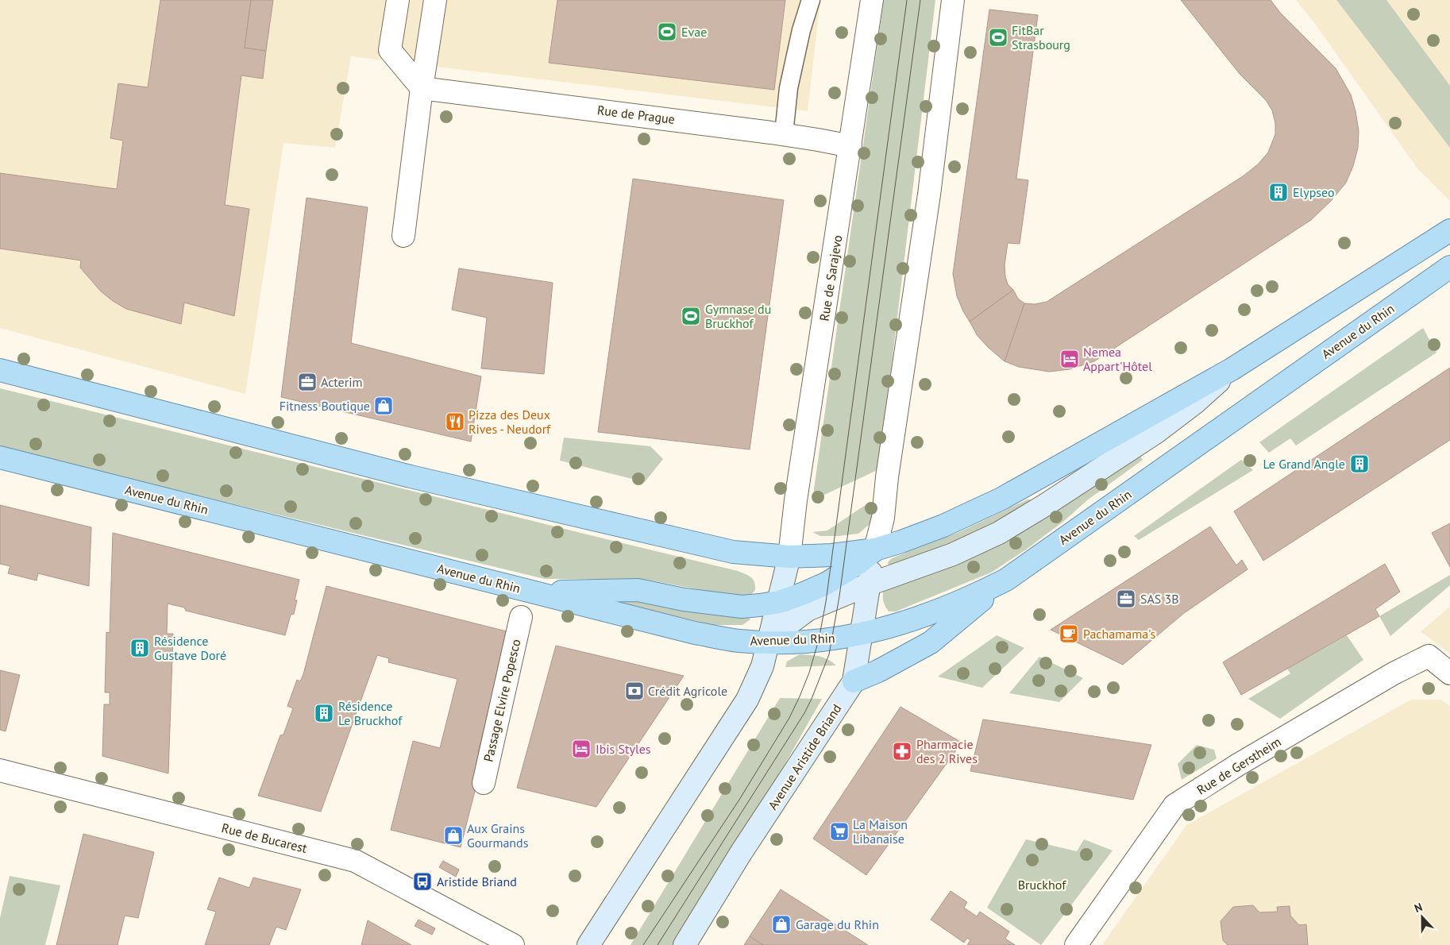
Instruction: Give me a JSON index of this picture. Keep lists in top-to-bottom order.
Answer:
{
  "streets": {
    "main road": ["Avenue du Rhin", "Avenue Aristide Briand"],
    "street": [
      "Rue de Prague",
      "Rue de Sarajevo",
      "Passage Elvire Popesco",
      "Rue de Gerstheim",
      "Rue de Bucarest"
    ]
  },
  "crossings": [
    ["Rue de Prague", "Rue de Sarajevo"],
    ["Avenue du Rhin", "Avenue Aristide Briand"]
  ],
  "parks": ["Bruckhof"],
  "places": {
    "sports": ["Evae", "FitBar Strasbourg", "Gymnase du Bruckhof"],
    "building": [
      "Elypseo",
      "Le Grand Angle",
      "Résidence Gustave Doré",
      "Résidence Le Bruckhof"
    ],
    "hotel": ["Nemea Appart'Hôtel", "Ibis Styles"],
    "office": ["Acterim", "SAS 3B"],
    "shop": ["Fitness Boutique", "Aux Grains Gourmands", "Garage du Rhin"],
    "restaurant": ["Pizza des Deux Rives - Neudorf"],
    "cafe": ["Pachamama's"],
    "bank": ["Crédit Agricole"],
    "pharmacy": ["Pharmacie des 2 Rives"],
    "supermarket": ["La Maison Libanaise"],
    "bus stop": ["Aristide Briand"]
  },
  "north": "top"
}
